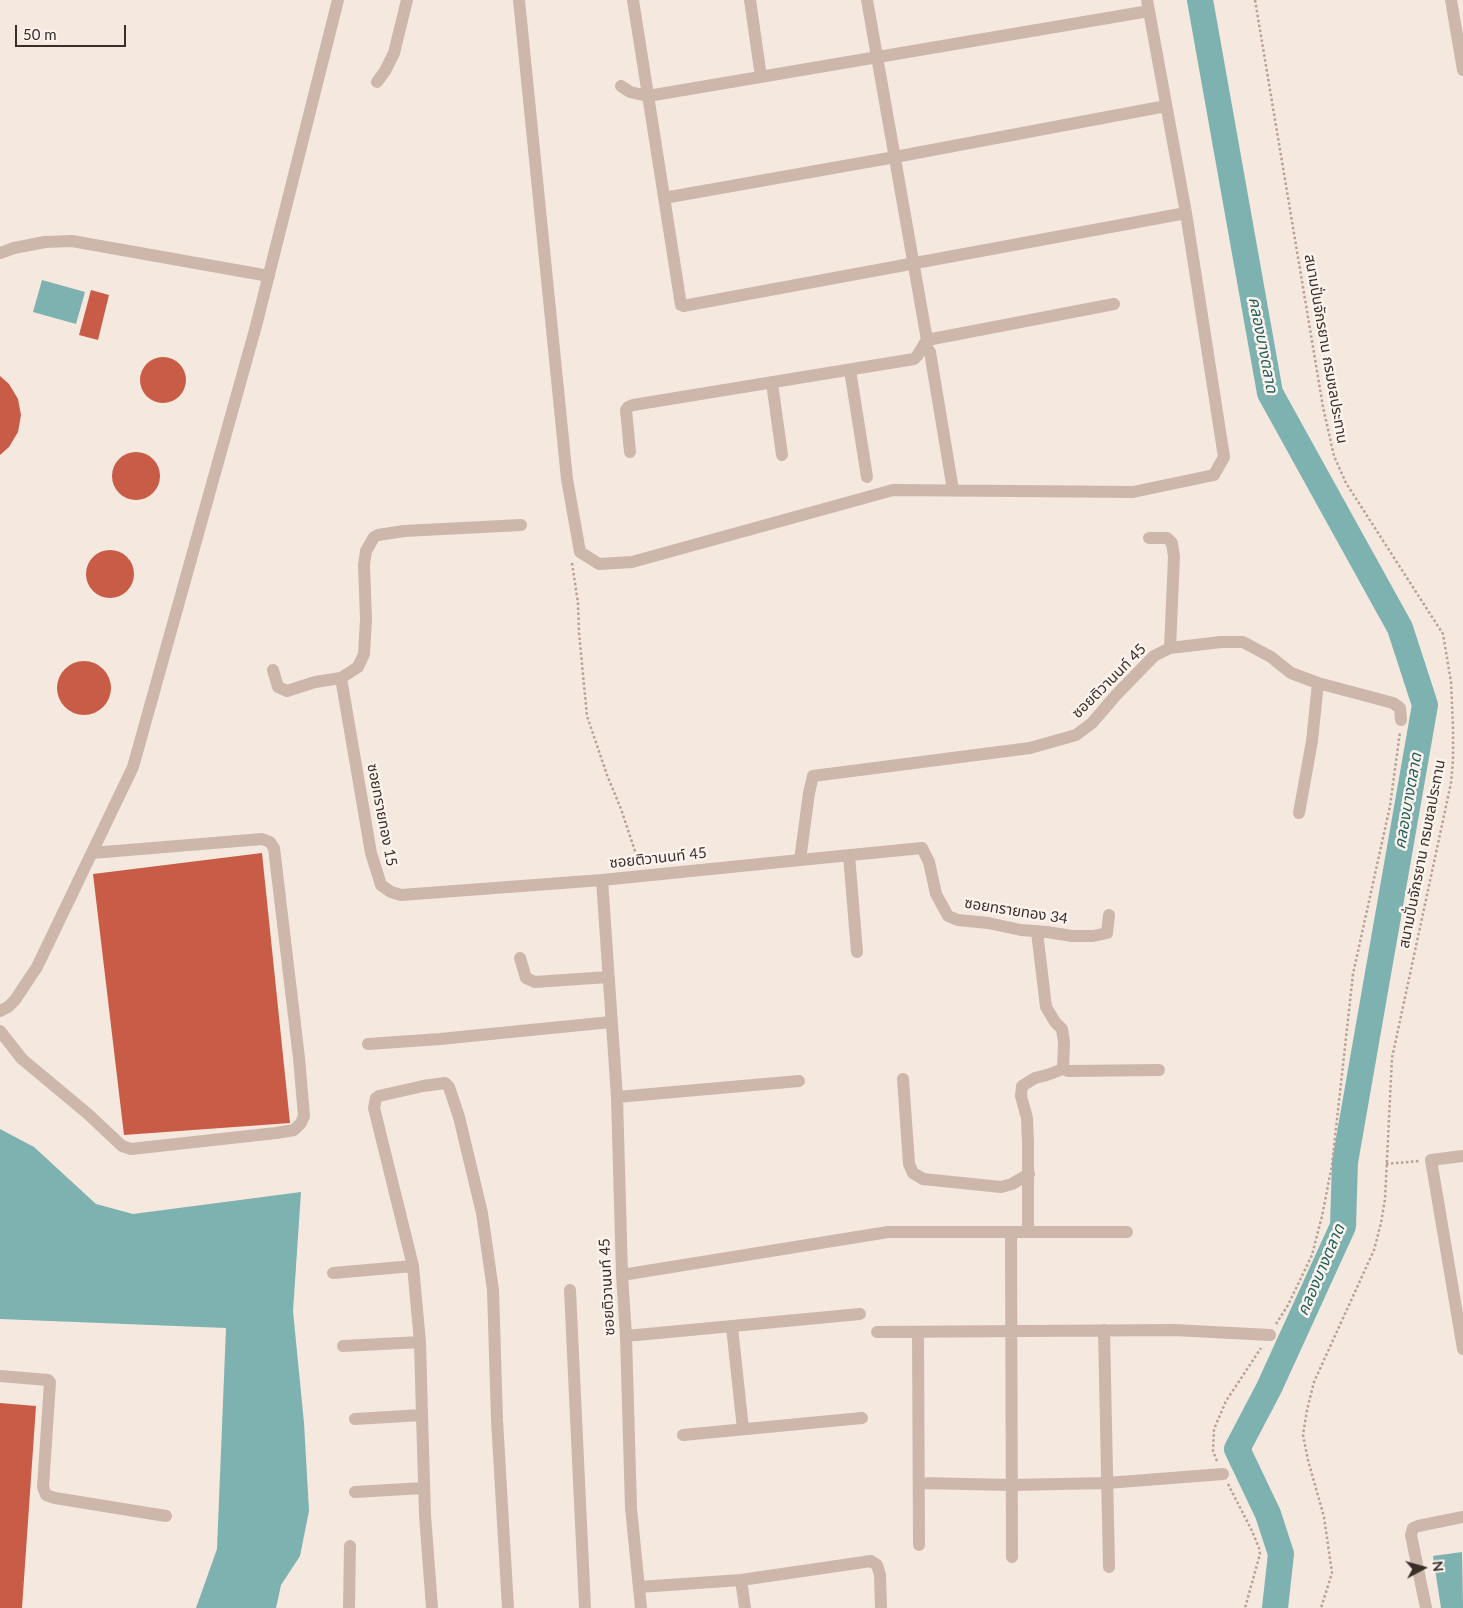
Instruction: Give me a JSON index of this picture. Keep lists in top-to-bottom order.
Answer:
{
  "streets": {
    "street": ["ซอยติวานนท์ 45", "ซอยทรายทอง 15", "ซอยทรายทอง 34"],
    "path": ["สนามปั่นจักรยาน กรมชลประทาน"]
  },
  "crossings": [
    ["ซอยติวานนท์ 45", "ซอยทรายทอง 15"],
    ["ซอยติวานนท์ 45", "ซอยทรายทอง 34"]
  ],
  "water": ["คลองบางตลาด"],
  "scale_bar": "50 m",
  "north": "right"
}
